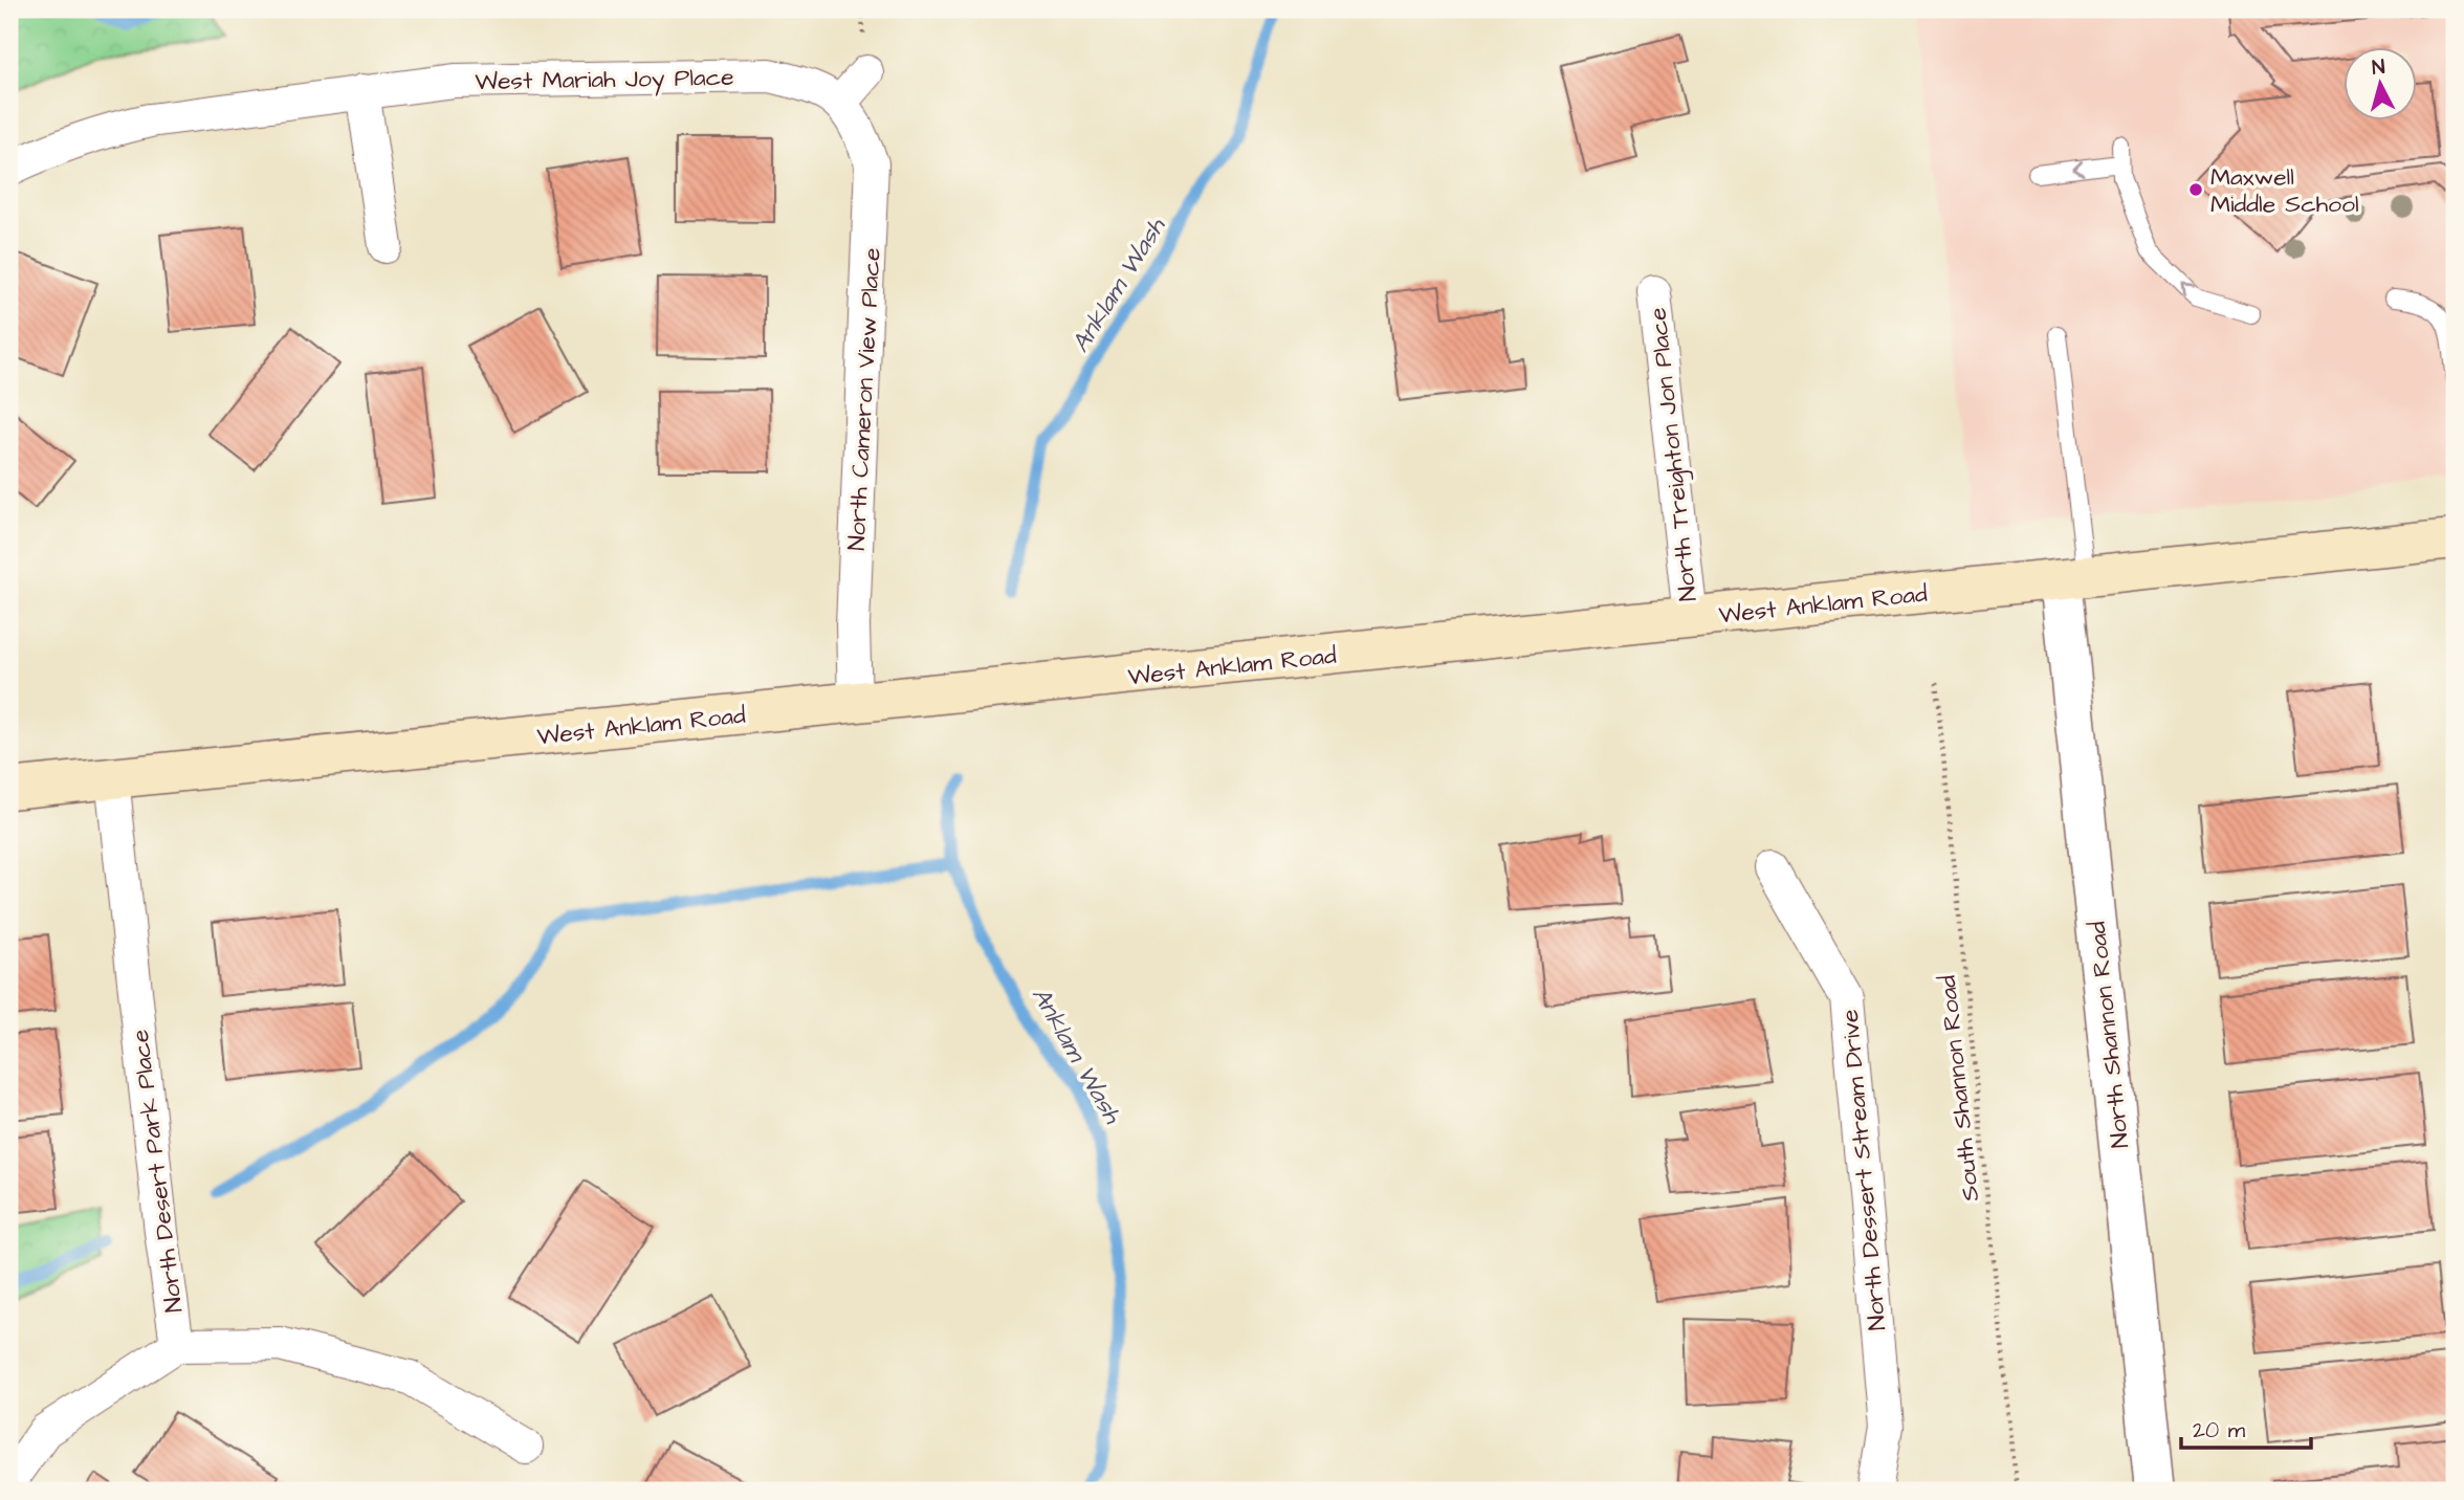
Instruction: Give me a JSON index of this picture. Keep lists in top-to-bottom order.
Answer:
{
  "streets": {
    "main road": ["West Anklam Road"],
    "street": [
      "West Mariah Joy Place",
      "North Cameron View Place",
      "North Treighton Jon Place",
      "North Shannon Road",
      "North Dessert Stream Drive",
      "North Desert Park Place"
    ],
    "path": ["South Shannon Road"]
  },
  "crossings": [
    ["West Mariah Joy Place", "North Cameron View Place"],
    ["North Cameron View Place", "West Anklam Road"],
    ["North Treighton Jon Place", "West Anklam Road"],
    ["West Anklam Road", "North Shannon Road"],
    ["West Anklam Road", "North Desert Park Place"]
  ],
  "water": ["Anklam Wash"],
  "places": ["Maxwell Middle School"],
  "scale_bar": "20 m",
  "north": "top"
}
